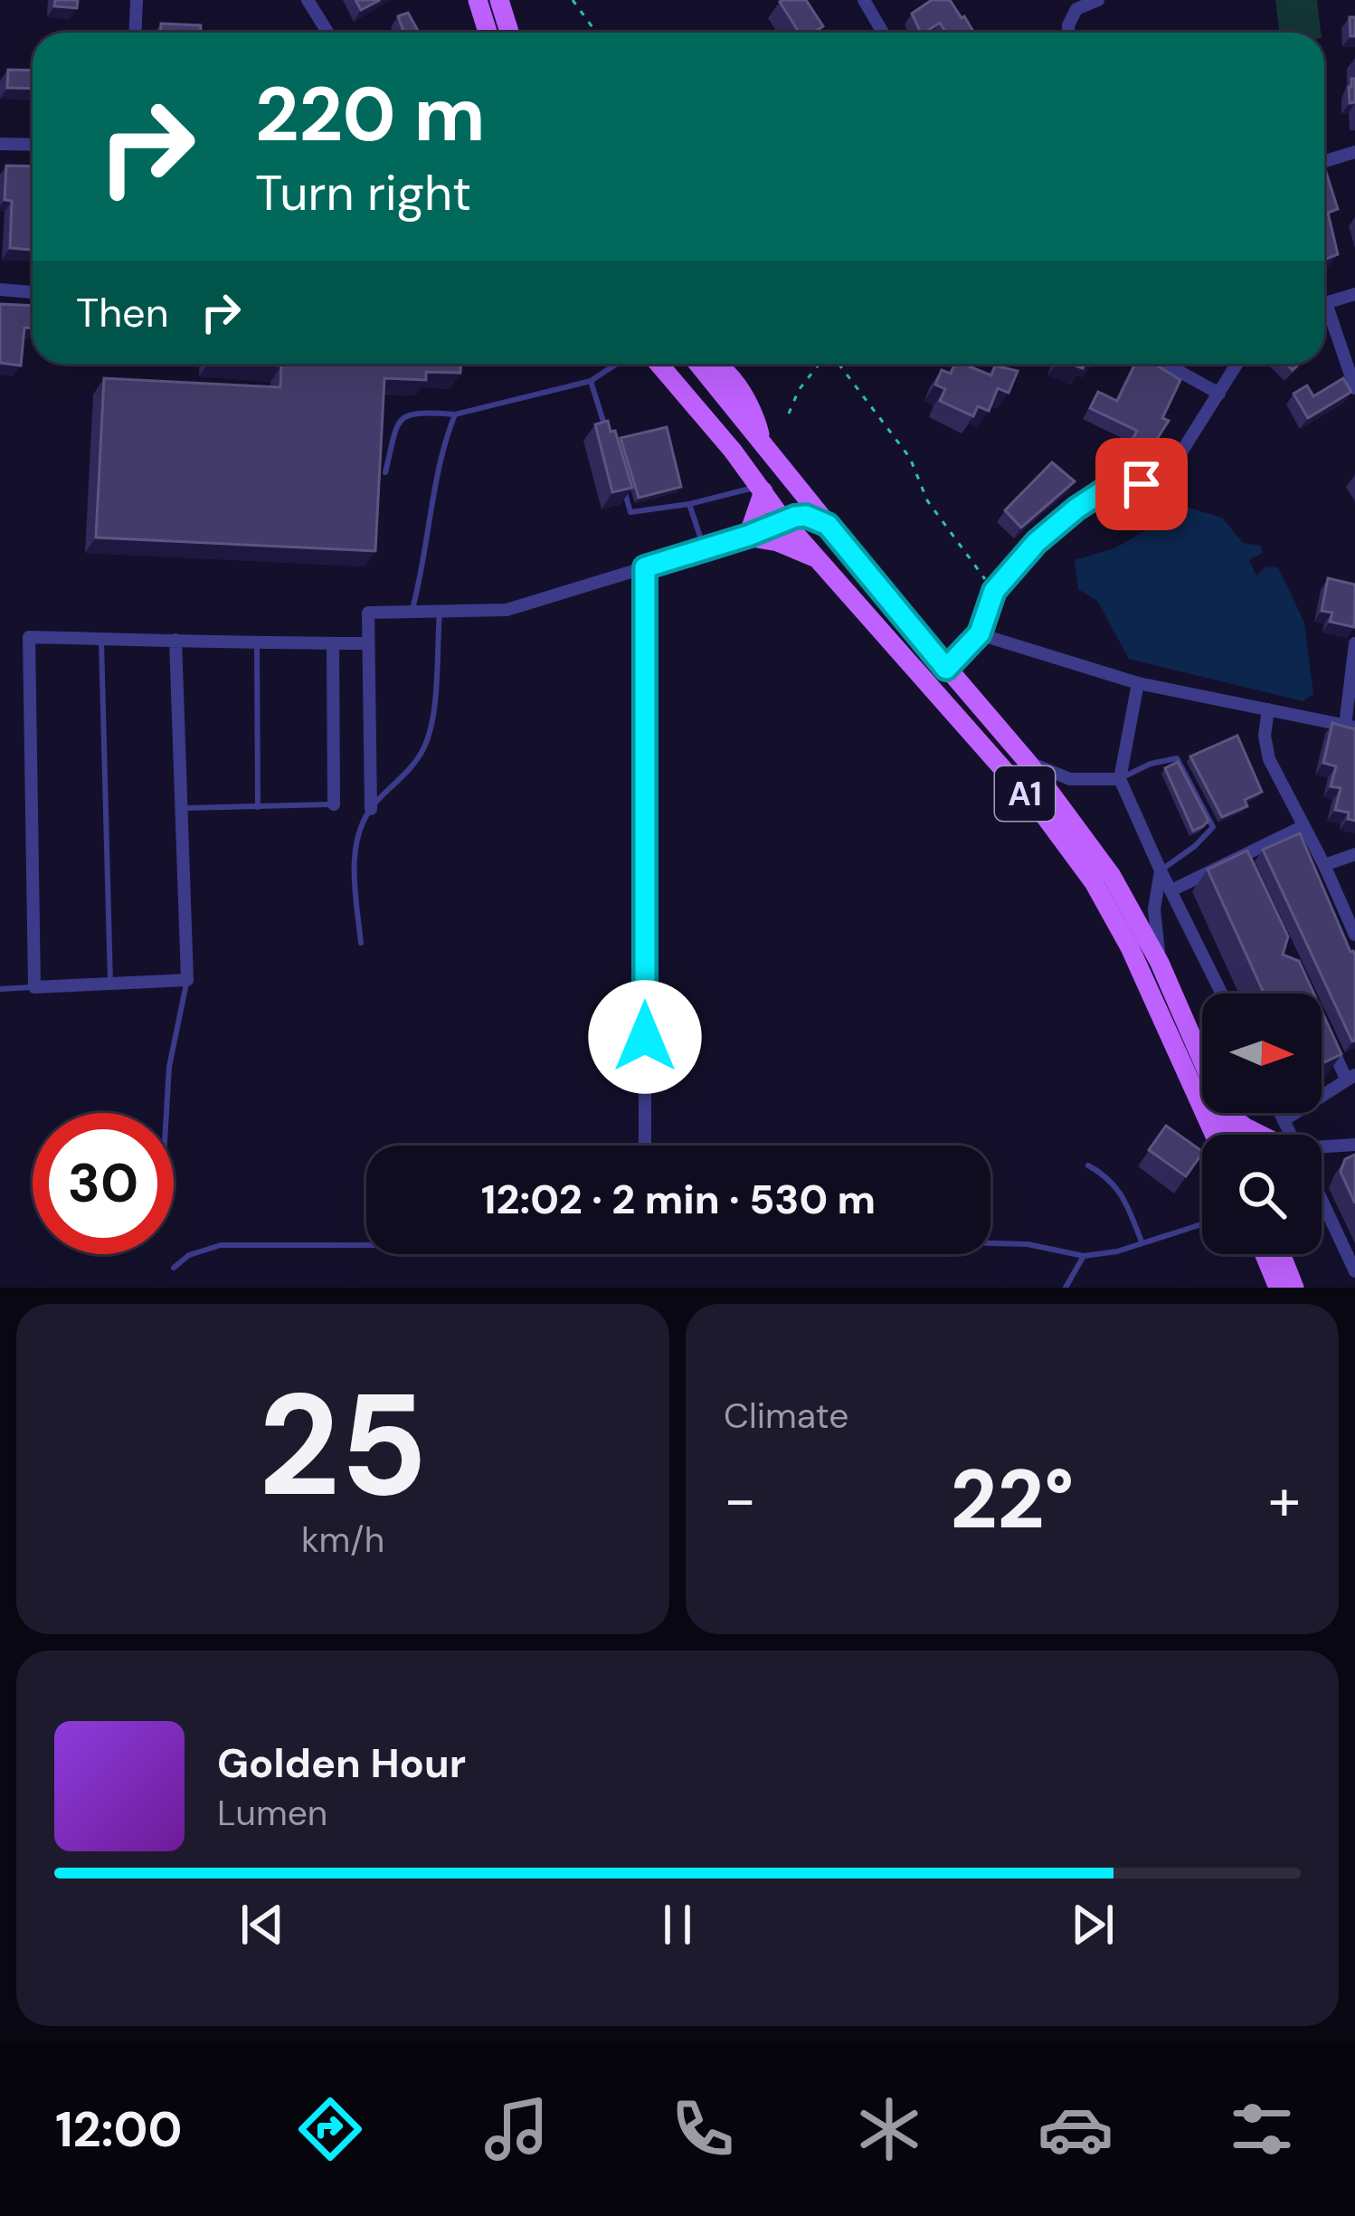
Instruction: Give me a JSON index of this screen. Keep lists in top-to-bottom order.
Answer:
{
  "streets": {
    "main road": ["A1"]
  },
  "north": "right",
  "page": {
    "turn": ["220 m", "Turn right"],
    "then": "Then",
    "limit": "30",
    "trip": "12:02 · 2 min · 530 m",
    "tile": [
      ["25", "km/h"],
      "Climate"
    ],
    "heat": ["−", "22°", "+"],
    "song": ["Golden Hour", "Lumen"],
    "tabs": "12:00"
  }
}
